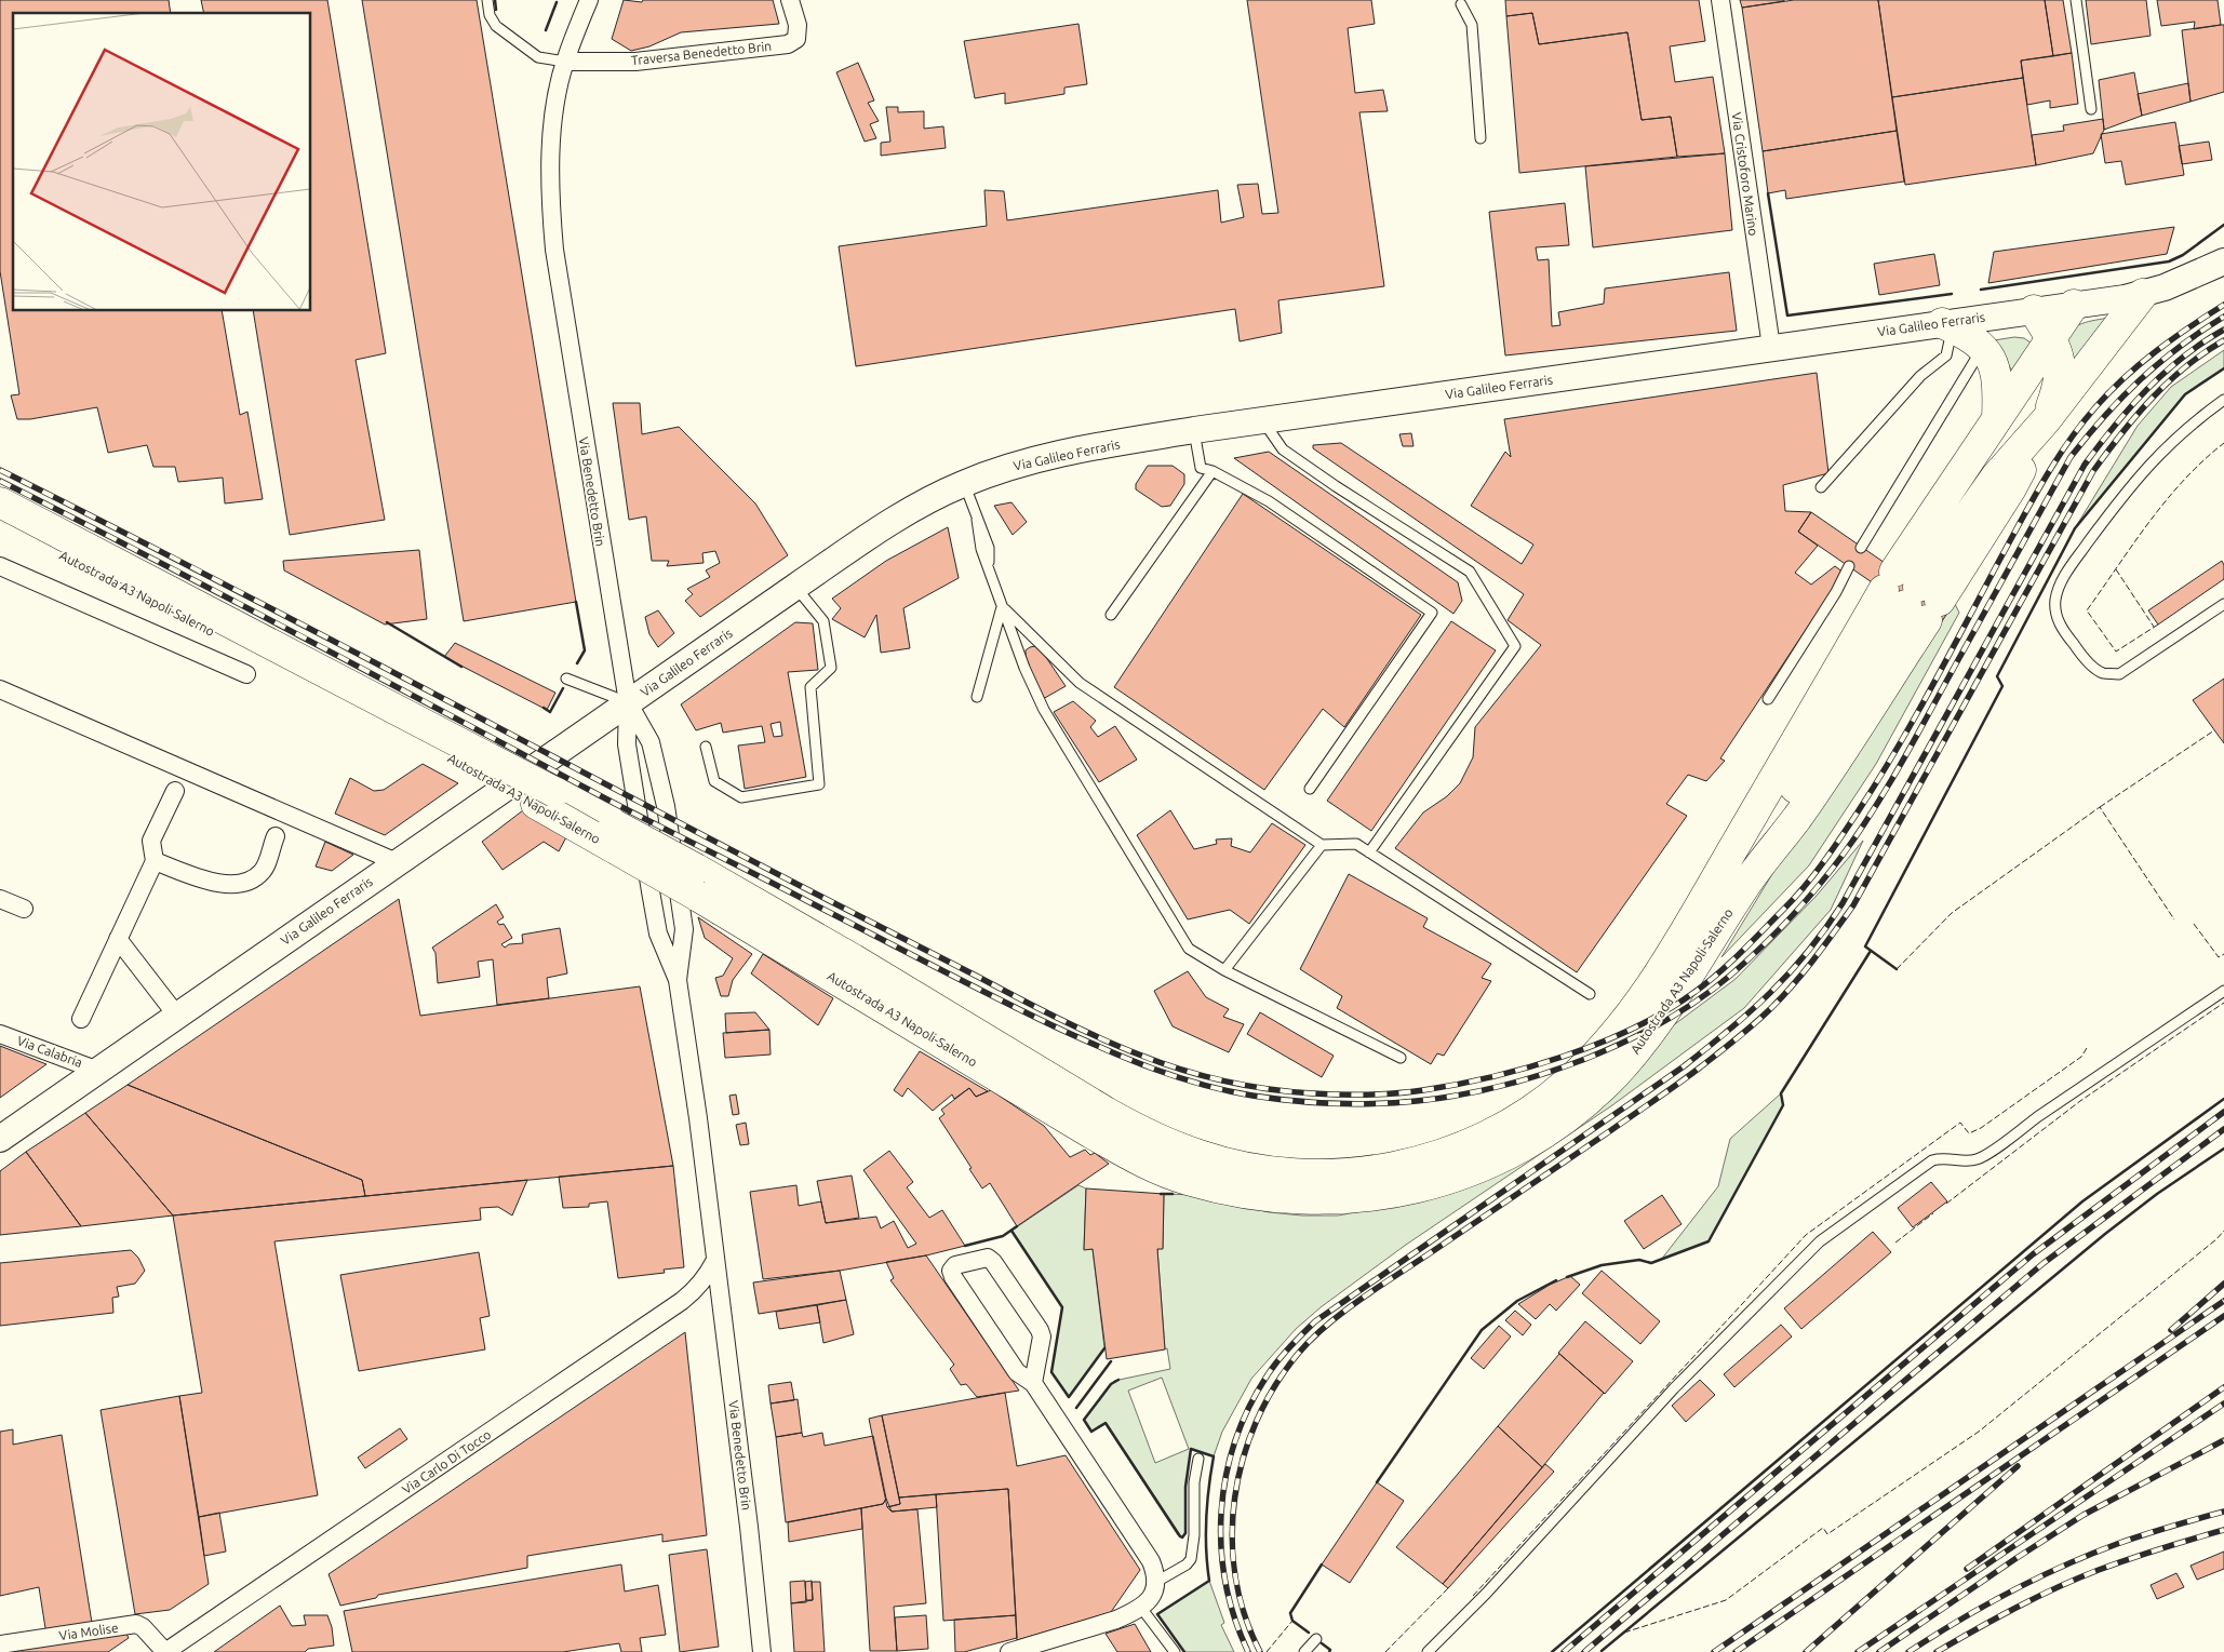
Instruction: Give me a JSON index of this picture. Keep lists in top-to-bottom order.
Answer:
{
  "streets": {
    "highway": ["Autostrada A3 Napoli-Salerno"],
    "main road": ["Via Galileo Ferraris"],
    "street": [
      "Traversa Benedetto Brin",
      "Via Cristoforo Marino",
      "Via Benedetto Brin",
      "Via Calabria",
      "Via Carlo Di Tocco",
      "Via Molise"
    ]
  },
  "crossings": [
    ["Traversa Benedetto Brin", "Via Benedetto Brin"],
    ["Via Cristoforo Marino", "Via Galileo Ferraris"],
    ["Via Galileo Ferraris", "Via Benedetto Brin"],
    ["Via Galileo Ferraris", "Via Calabria"],
    ["Via Benedetto Brin", "Via Carlo Di Tocco"],
    ["Via Carlo Di Tocco", "Via Molise"]
  ]
}
